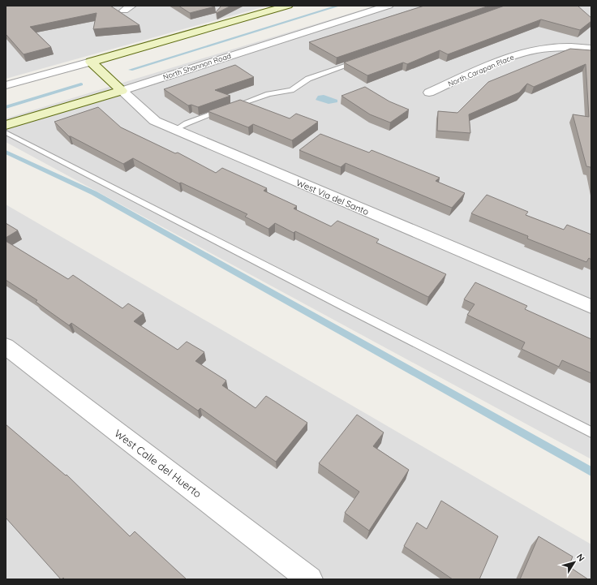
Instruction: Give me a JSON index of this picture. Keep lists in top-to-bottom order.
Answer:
{
  "streets": {
    "street": [
      "North Shannon Road",
      "North Carapan Place",
      "West Via del Santo",
      "West Calle del Huerto"
    ]
  },
  "crossings": [
    ["North Shannon Road", "West Via del Santo"]
  ],
  "north": "top right"
}
